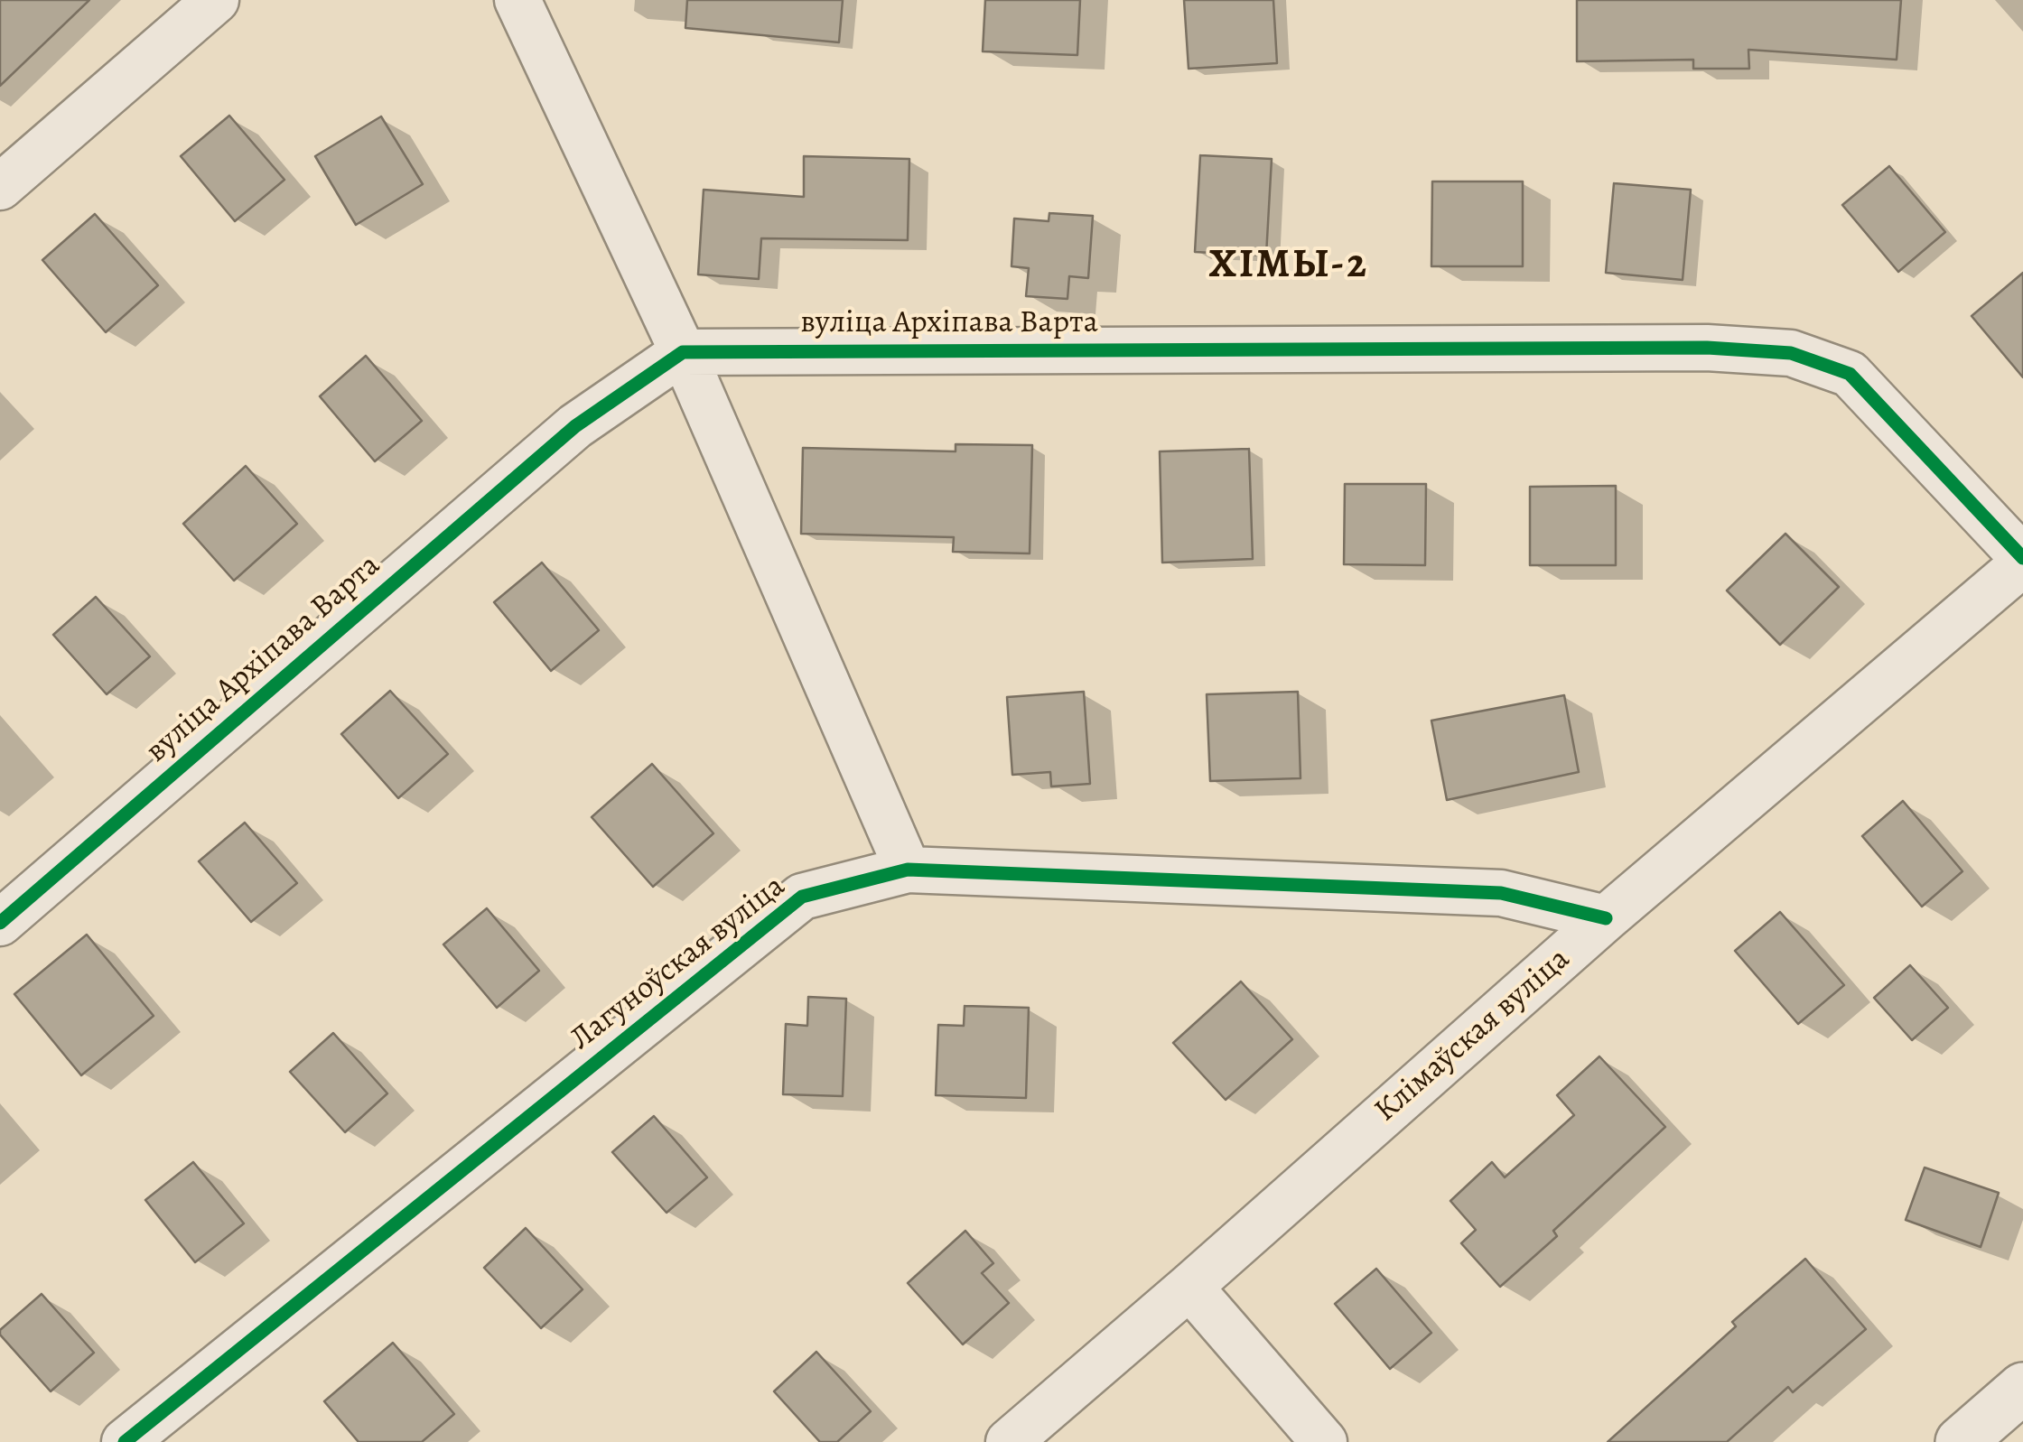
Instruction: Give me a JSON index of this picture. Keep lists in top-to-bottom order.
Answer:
{
  "streets": {
    "street": ["вуліца Архіпава Варта", "Лагуноўская вуліца", "Клімаўская вуліца"]
  },
  "crossings": [
    ["вуліца Архіпава Варта", "Клімаўская вуліца"],
    ["Лагуноўская вуліца", "Клімаўская вуліца"]
  ],
  "districts": ["ХІМЫ-2"]
}
